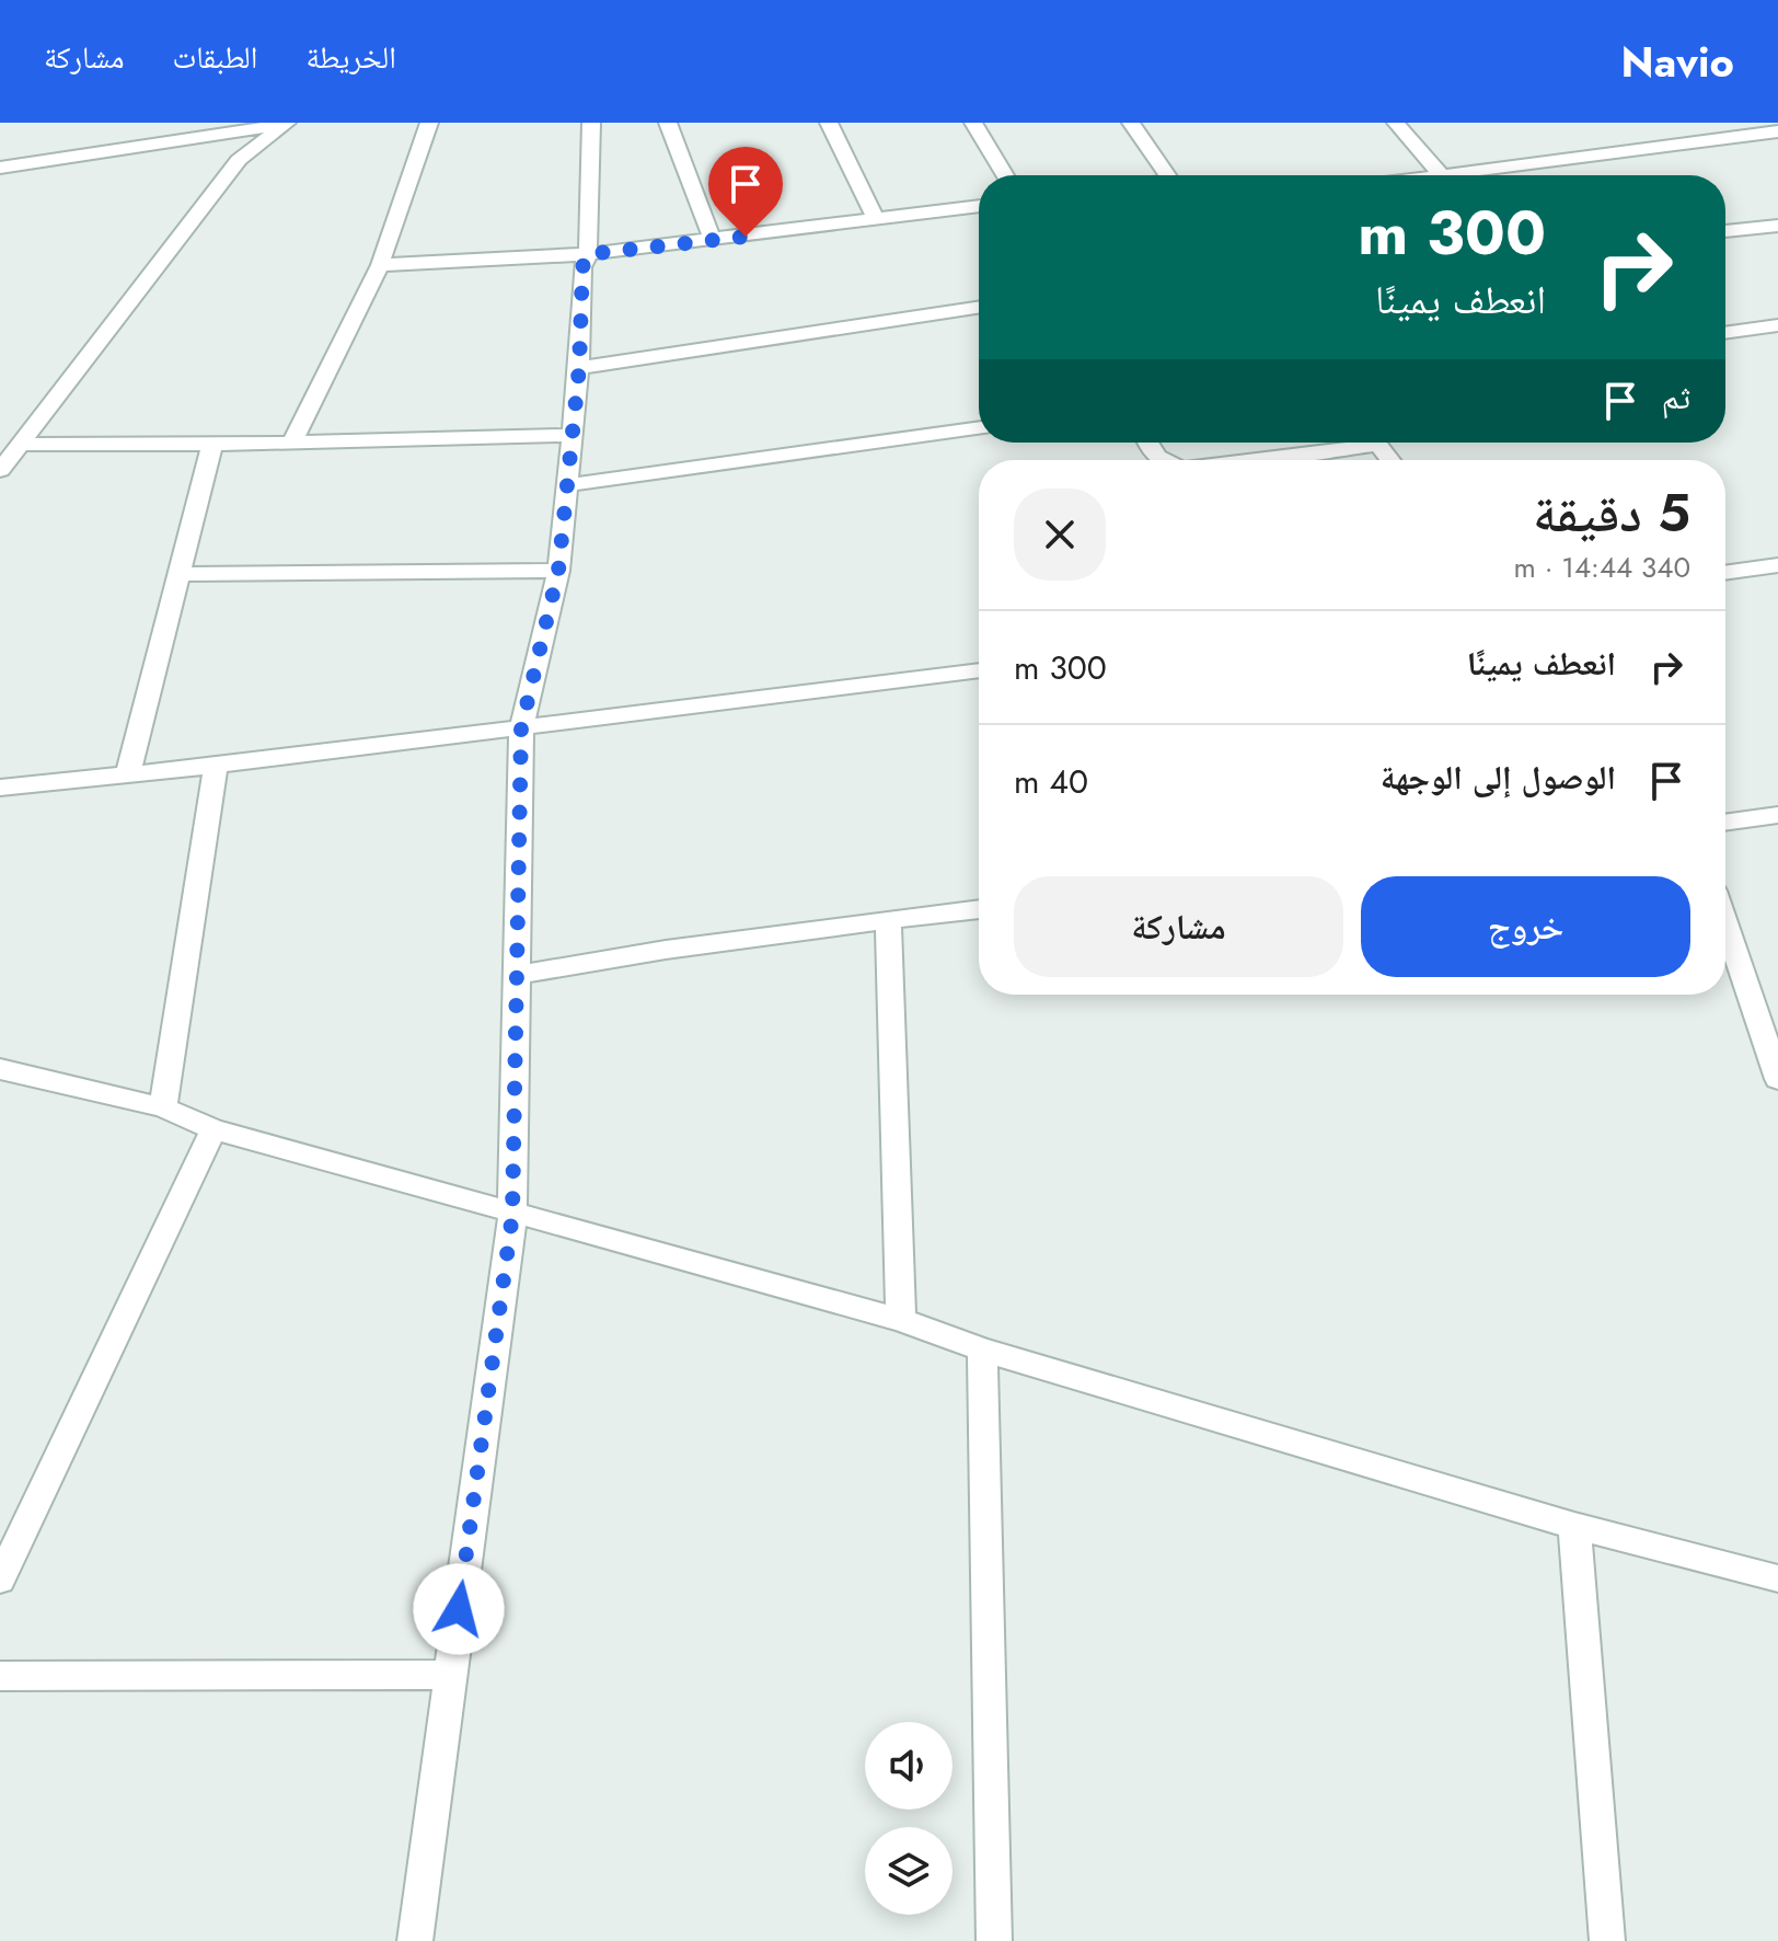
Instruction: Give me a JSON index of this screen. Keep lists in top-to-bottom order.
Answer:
{
  "page": {
    "header": "Navio",
    "nav": ["الخريطة", "الطبقات", "مشاركة"],
    "turn": ["300 m", "انعطف يمينًا"],
    "then": "ثم",
    "heading": ["5 دقيقة", "340 m · 14:44"],
    "list": [
      {
        "name": "انعطف يمينًا",
        "value": "300 m"
      },
      {
        "name": "الوصول إلى الوجهة",
        "value": "40 m"
      }
    ],
    "buttons": ["خروج", "مشاركة"]
  }
}
